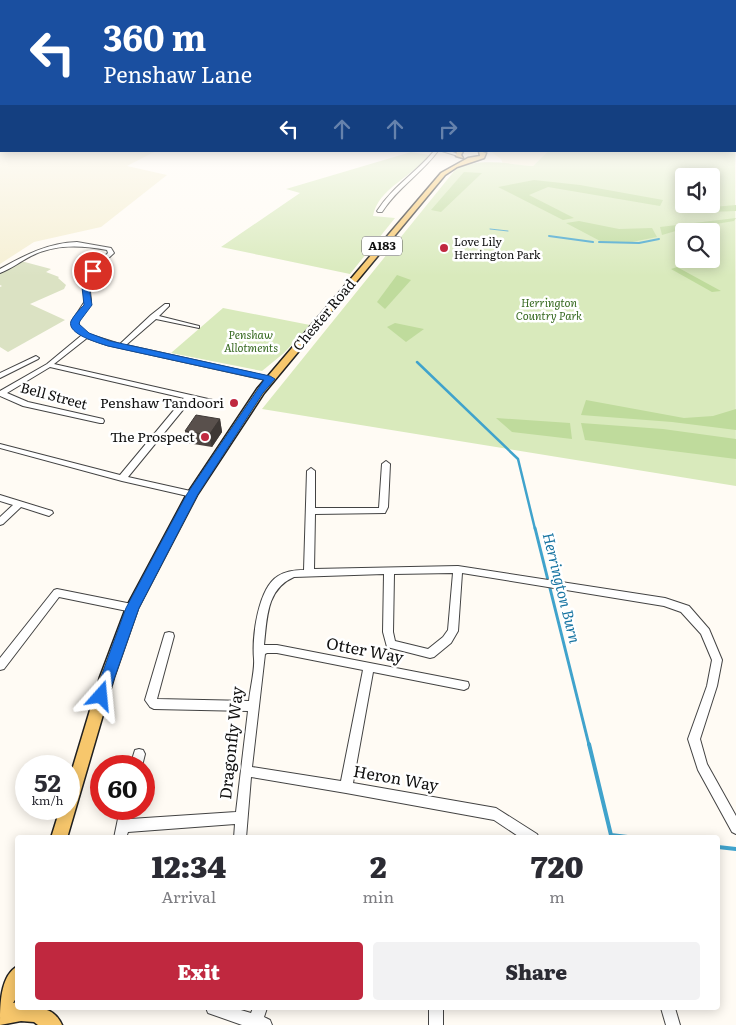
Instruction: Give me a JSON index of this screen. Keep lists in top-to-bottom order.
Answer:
{
  "streets": {
    "main road": ["A183", "Chester Road"],
    "street": [
      "Bell Street",
      "Otter Way",
      "Dragonfly Way",
      "Heron Way"
    ]
  },
  "crossings": [
    ["Otter Way", "Dragonfly Way"],
    ["Dragonfly Way", "Heron Way"]
  ],
  "water": ["Herrington Burn"],
  "parks": ["Herrington Country Park", "Penshaw Allotments"],
  "places": ["Love Lily Herrington Park", "Penshaw Tandoori", "The Prospect"],
  "page": {
    "turn": ["360 m", "Penshaw Lane"],
    "speed": "52 km/h",
    "limit": "60",
    "eta": [
      "12:34",
      "Arrival",
      "2",
      "min",
      "720",
      "m"
    ],
    "buttons": ["Exit", "Share"]
  }
}
